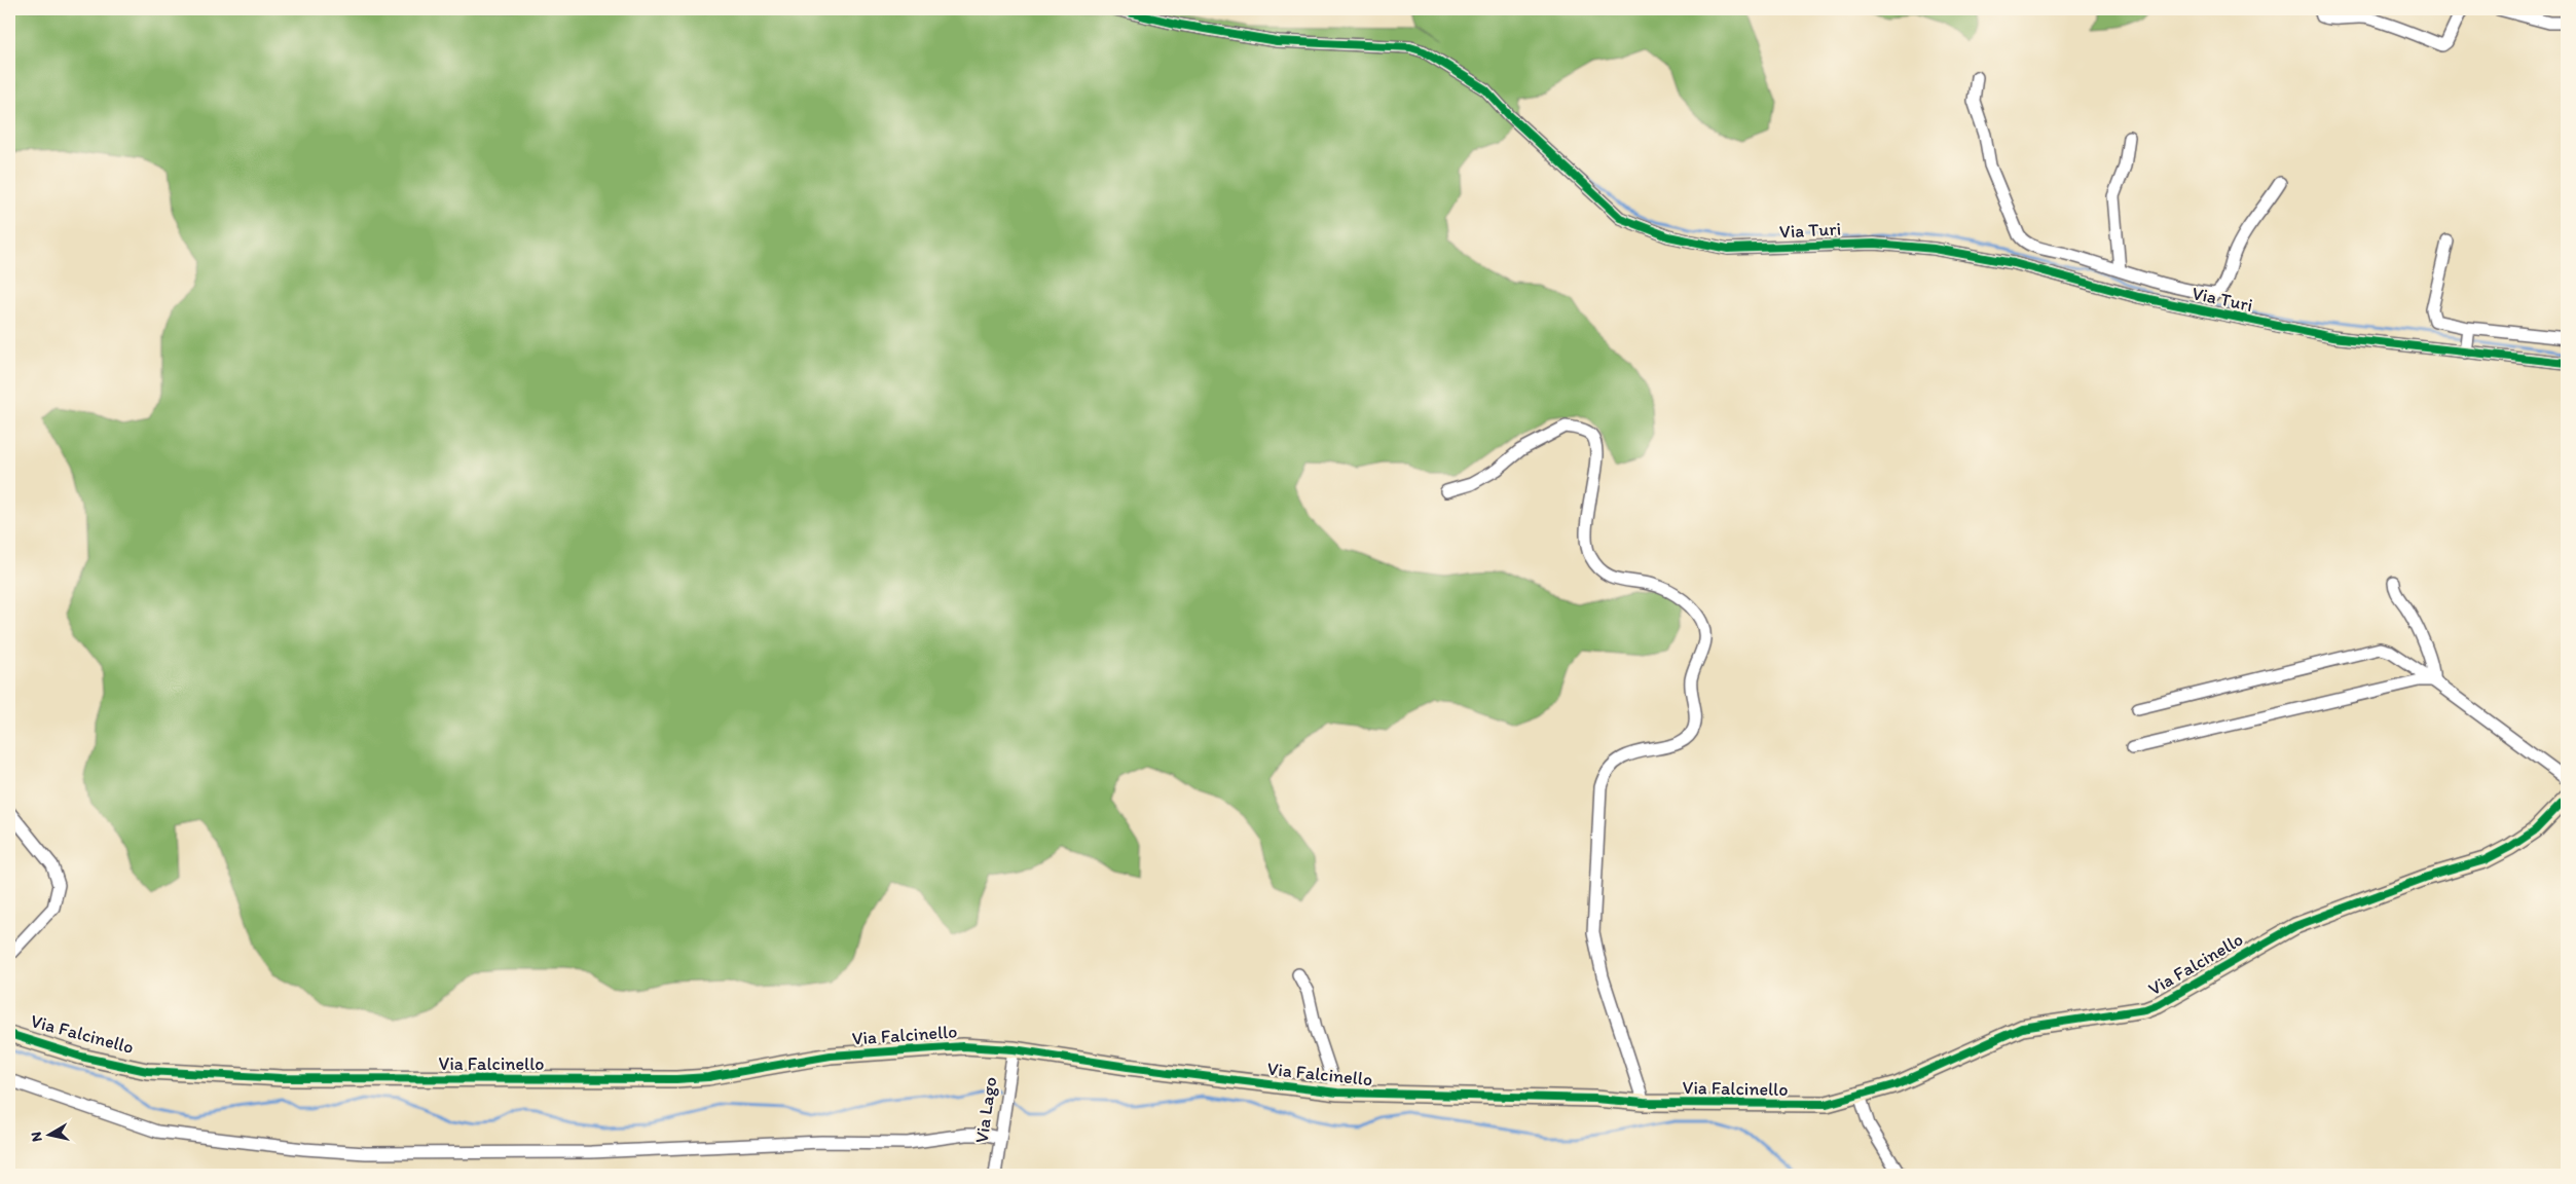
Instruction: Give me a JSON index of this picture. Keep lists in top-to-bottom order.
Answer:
{
  "streets": {
    "street": ["Via Turi", "Via Falcinello", "Via Lago"]
  },
  "crossings": [
    ["Via Falcinello", "Via Lago"]
  ],
  "north": "left"
}
